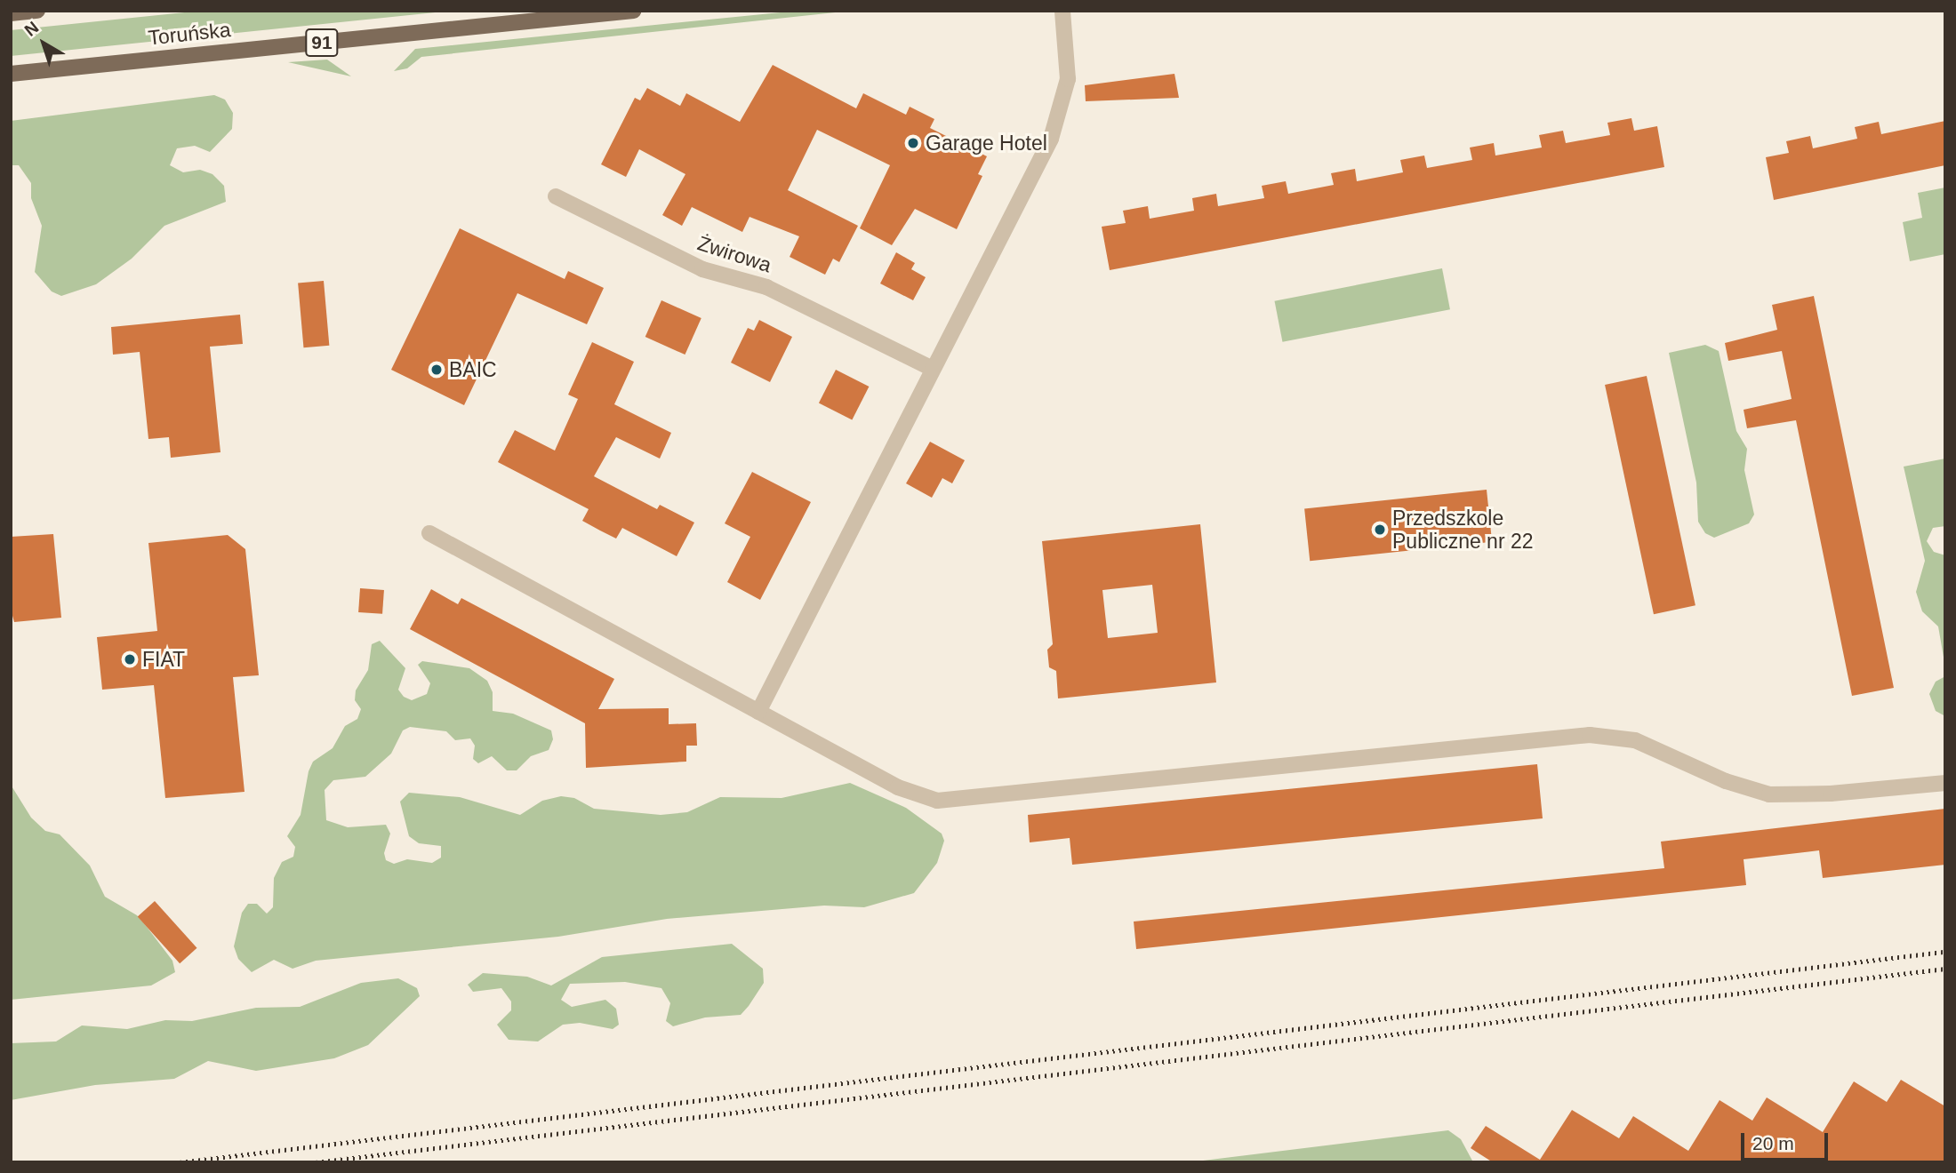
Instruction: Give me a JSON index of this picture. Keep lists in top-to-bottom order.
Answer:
{
  "streets": {
    "main road": ["Toruńska", "91"],
    "street": ["Żwirowa"]
  },
  "places": [
    "Garage Hotel",
    "BAIC",
    "Przedszkole Publiczne nr 22",
    "FIAT"
  ],
  "scale_bar": "20 m",
  "north": "top left"
}
